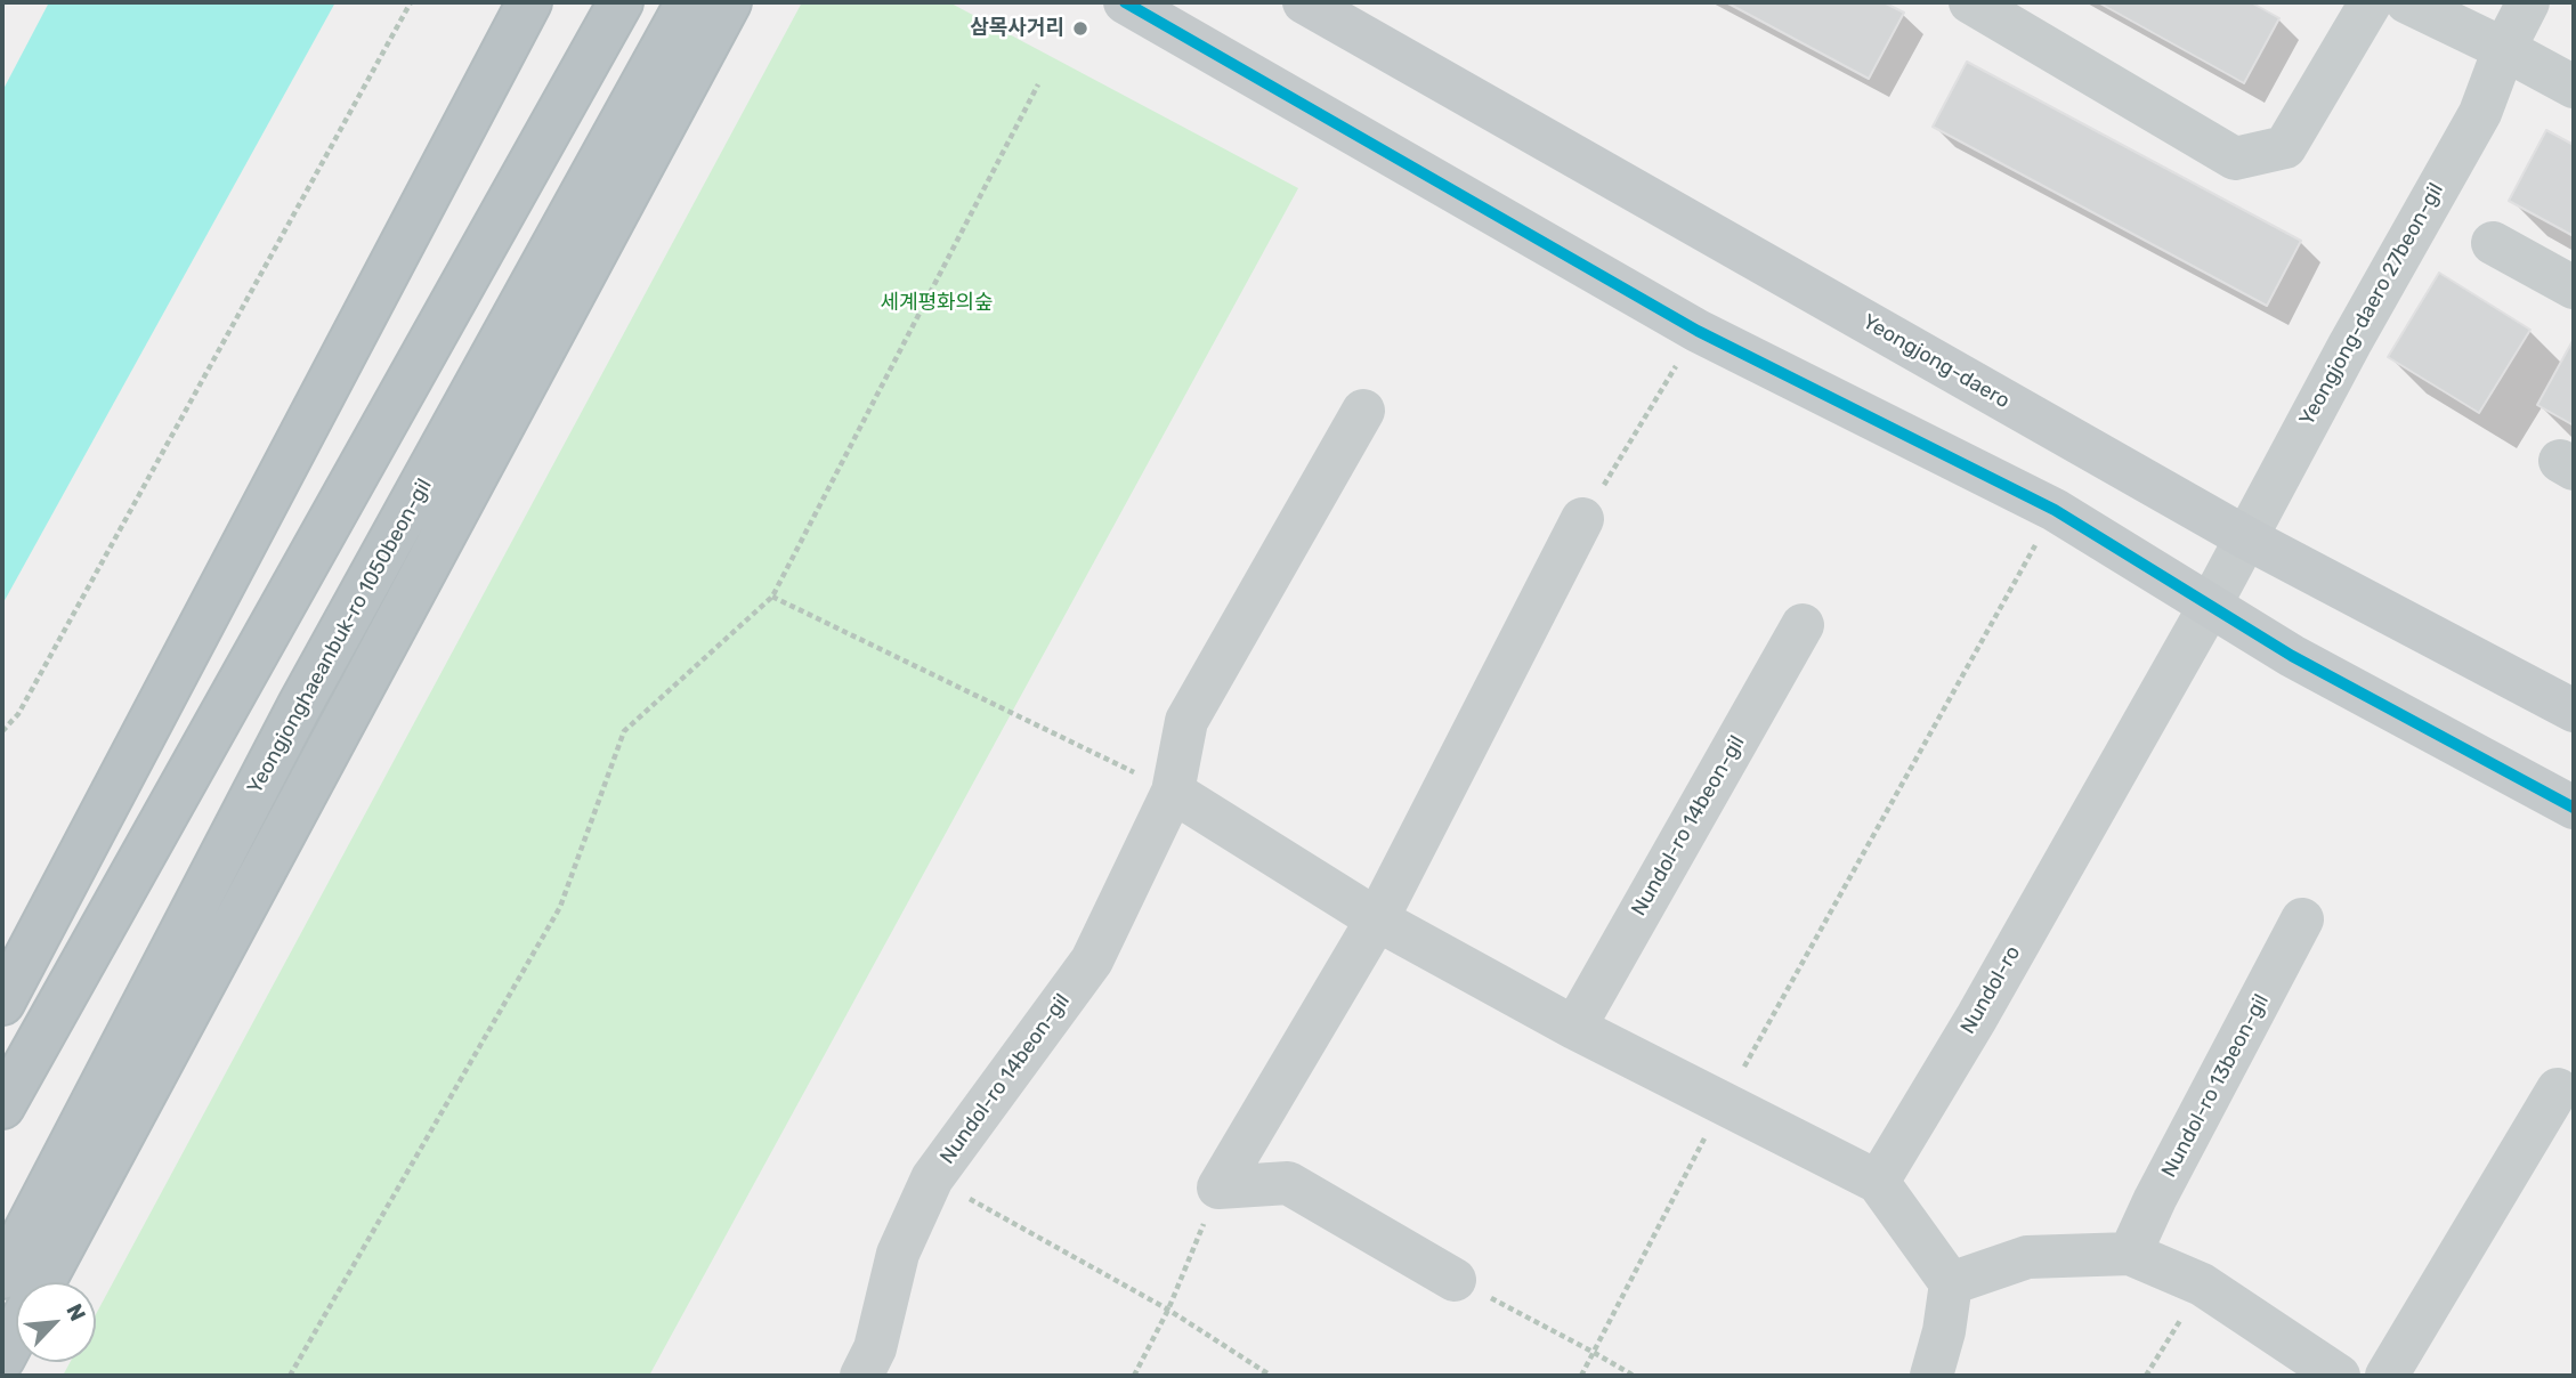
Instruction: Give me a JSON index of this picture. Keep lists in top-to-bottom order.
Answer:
{
  "streets": {
    "highway": ["Yeongjonghaeanbuk-ro 1050beon-gil"],
    "main road": ["Yeongjong-daero"],
    "street": [
      "Yeongjong-daero 27beon-gil",
      "Nundol-ro 14beon-gil",
      "Nundol-ro",
      "Nundol-ro 13beon-gil"
    ]
  },
  "crossings": [
    ["Yeongjong-daero 27beon-gil", "Yeongjong-daero"],
    ["Yeongjong-daero 27beon-gil", "Nundol-ro"]
  ],
  "parks": ["세계평화의숲"],
  "places": ["삼목사거리"],
  "north": "top right"
}
